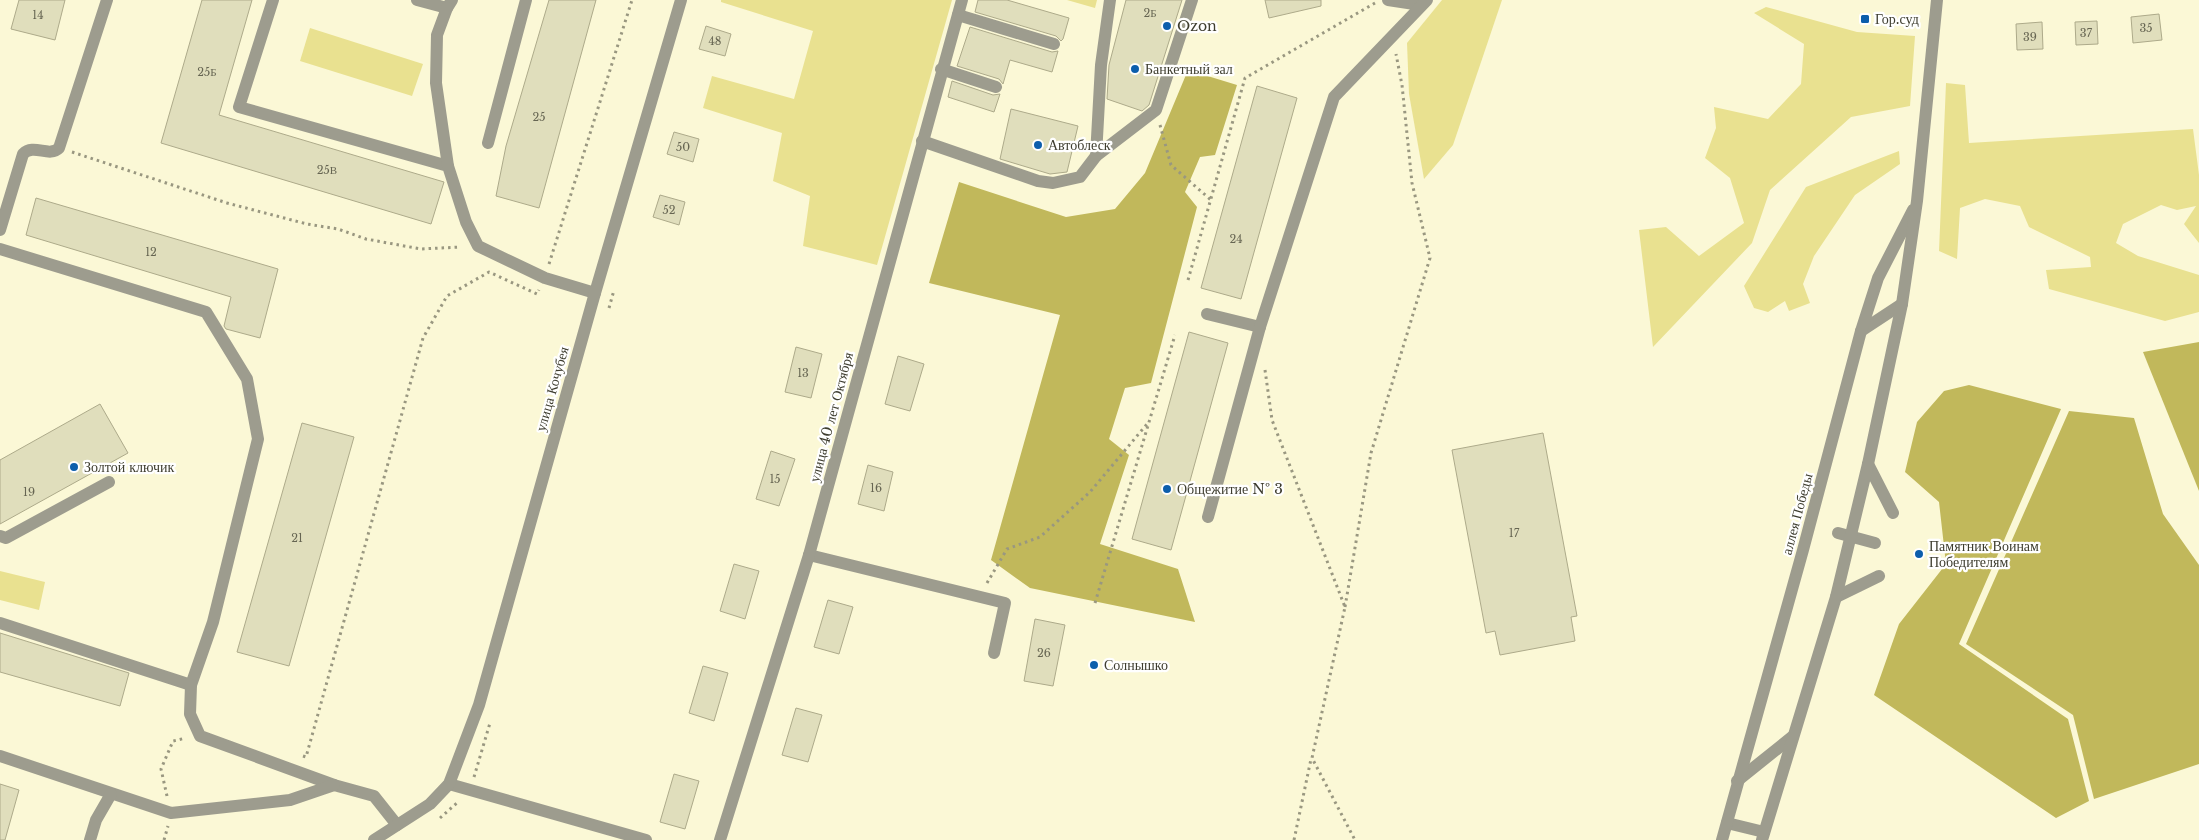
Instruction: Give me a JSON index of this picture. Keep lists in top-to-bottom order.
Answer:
{
  "streets": {
    "street": ["улица Кочубея", "улица 40 лет Октября", "аллея Победы"]
  },
  "places": {
    "transit": ["Гор.суд"],
    "other": [
      "Ozon",
      "Банкетный зал",
      "Автоблеск",
      "Золтой ключик",
      "Общежитие № 3",
      "Памятник Воинам Победителям",
      "Солнышко"
    ]
  },
  "house_numbers": [
    "2Б",
    "14",
    "35",
    "37",
    "39",
    "48",
    "25Б",
    "25",
    "50",
    "25В",
    "52",
    "24",
    "12",
    "13",
    "15",
    "16",
    "19",
    "17",
    "21",
    "26"
  ]
}
